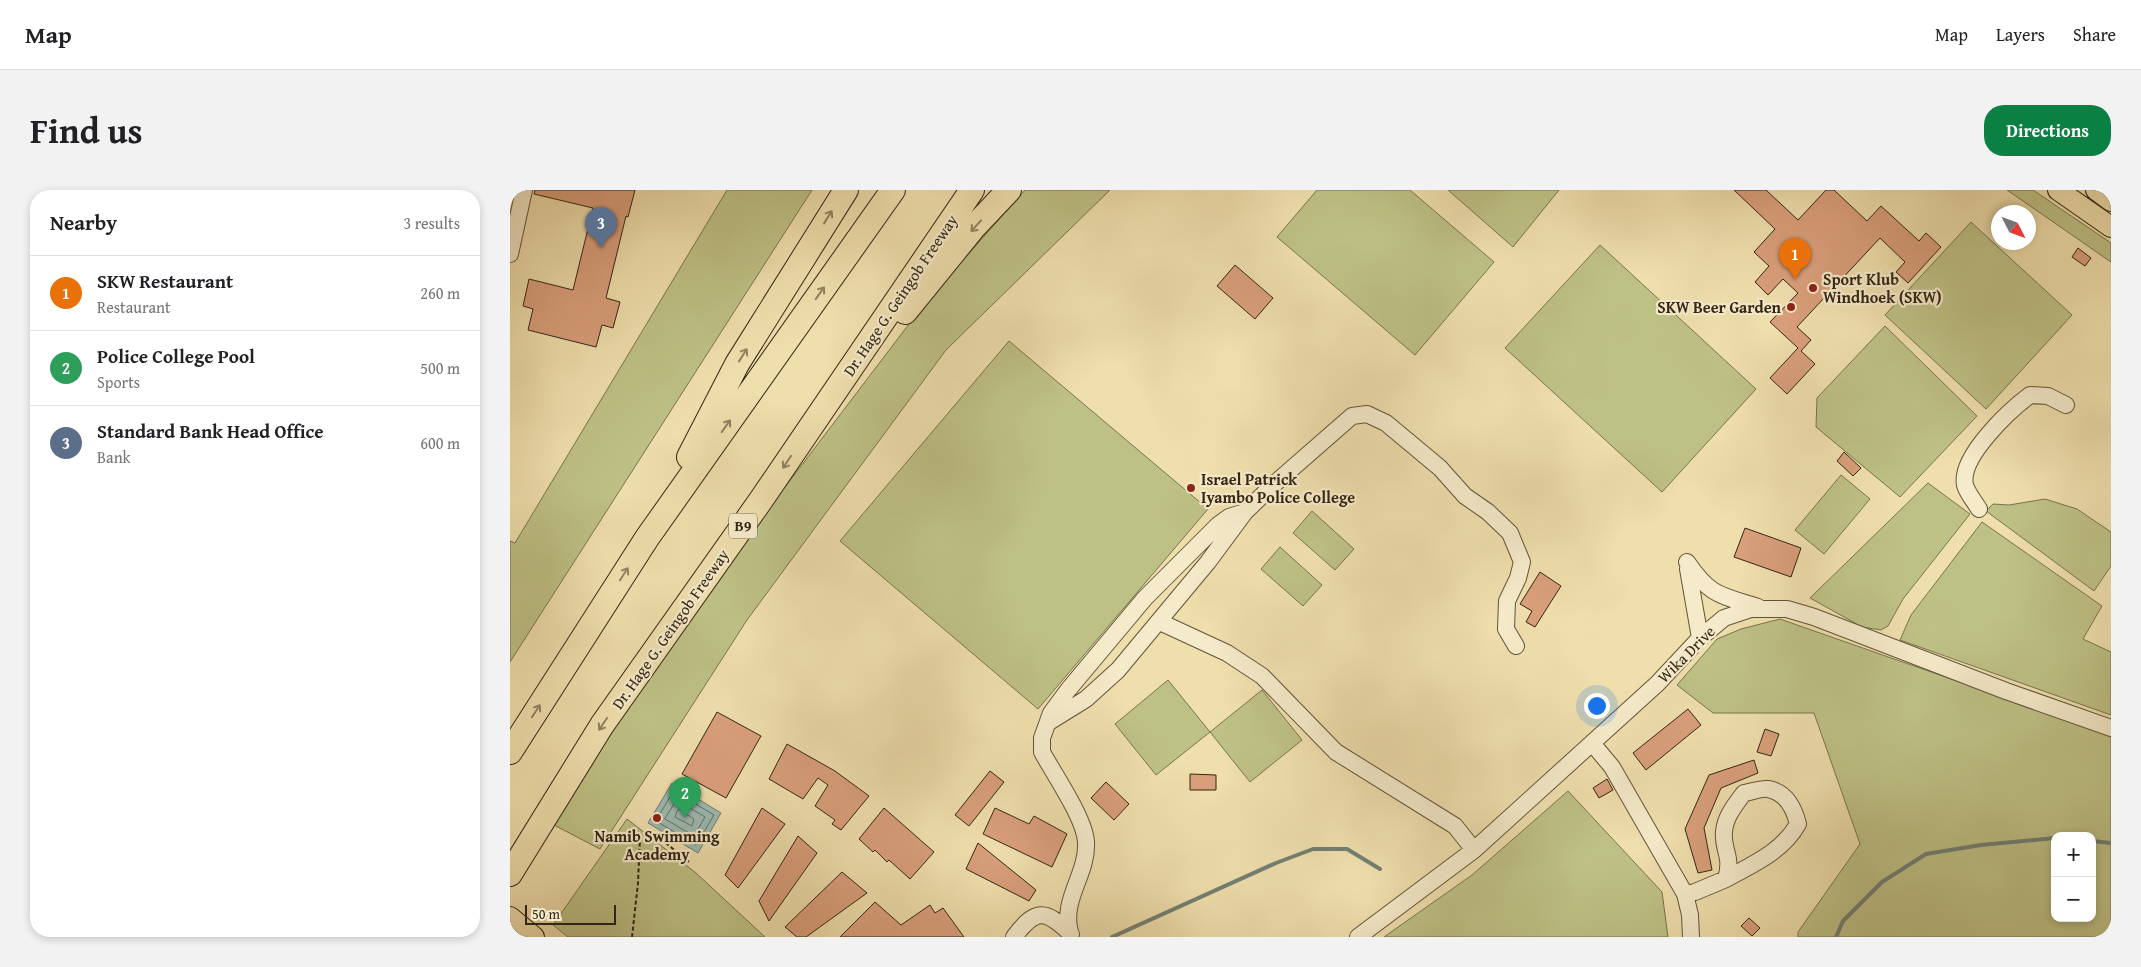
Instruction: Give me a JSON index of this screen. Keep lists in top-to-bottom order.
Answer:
{
  "streets": {
    "highway": ["Dr. Hage G. Geingob Freeway", "B9"],
    "street": ["Wika Drive"]
  },
  "places": [
    "Sport Klub Windhoek (SKW)",
    "SKW Beer Garden",
    "Israel Patrick Iyambo Police College",
    "Namib Swimming Academy"
  ],
  "scale_bar": "50 m",
  "north": "bottom right",
  "page": {
    "header": "Map",
    "nav": ["Map", "Layers", "Share"],
    "title": "Find us",
    "buttons": "Directions",
    "heading": ["Nearby", "3 results"],
    "pins": ["3", "1", "2"],
    "list": [
      {
        "mark": "1",
        "name": "SKW Restaurant",
        "note": "Restaurant",
        "value": "260 m"
      },
      {
        "mark": "2",
        "name": "Police College Pool",
        "note": "Sports",
        "value": "500 m"
      },
      {
        "mark": "3",
        "name": "Standard Bank Head Office",
        "note": "Bank",
        "value": "600 m"
      }
    ],
    "map_buttons": ["+", "−"],
    "scale": "50 m"
  }
}
